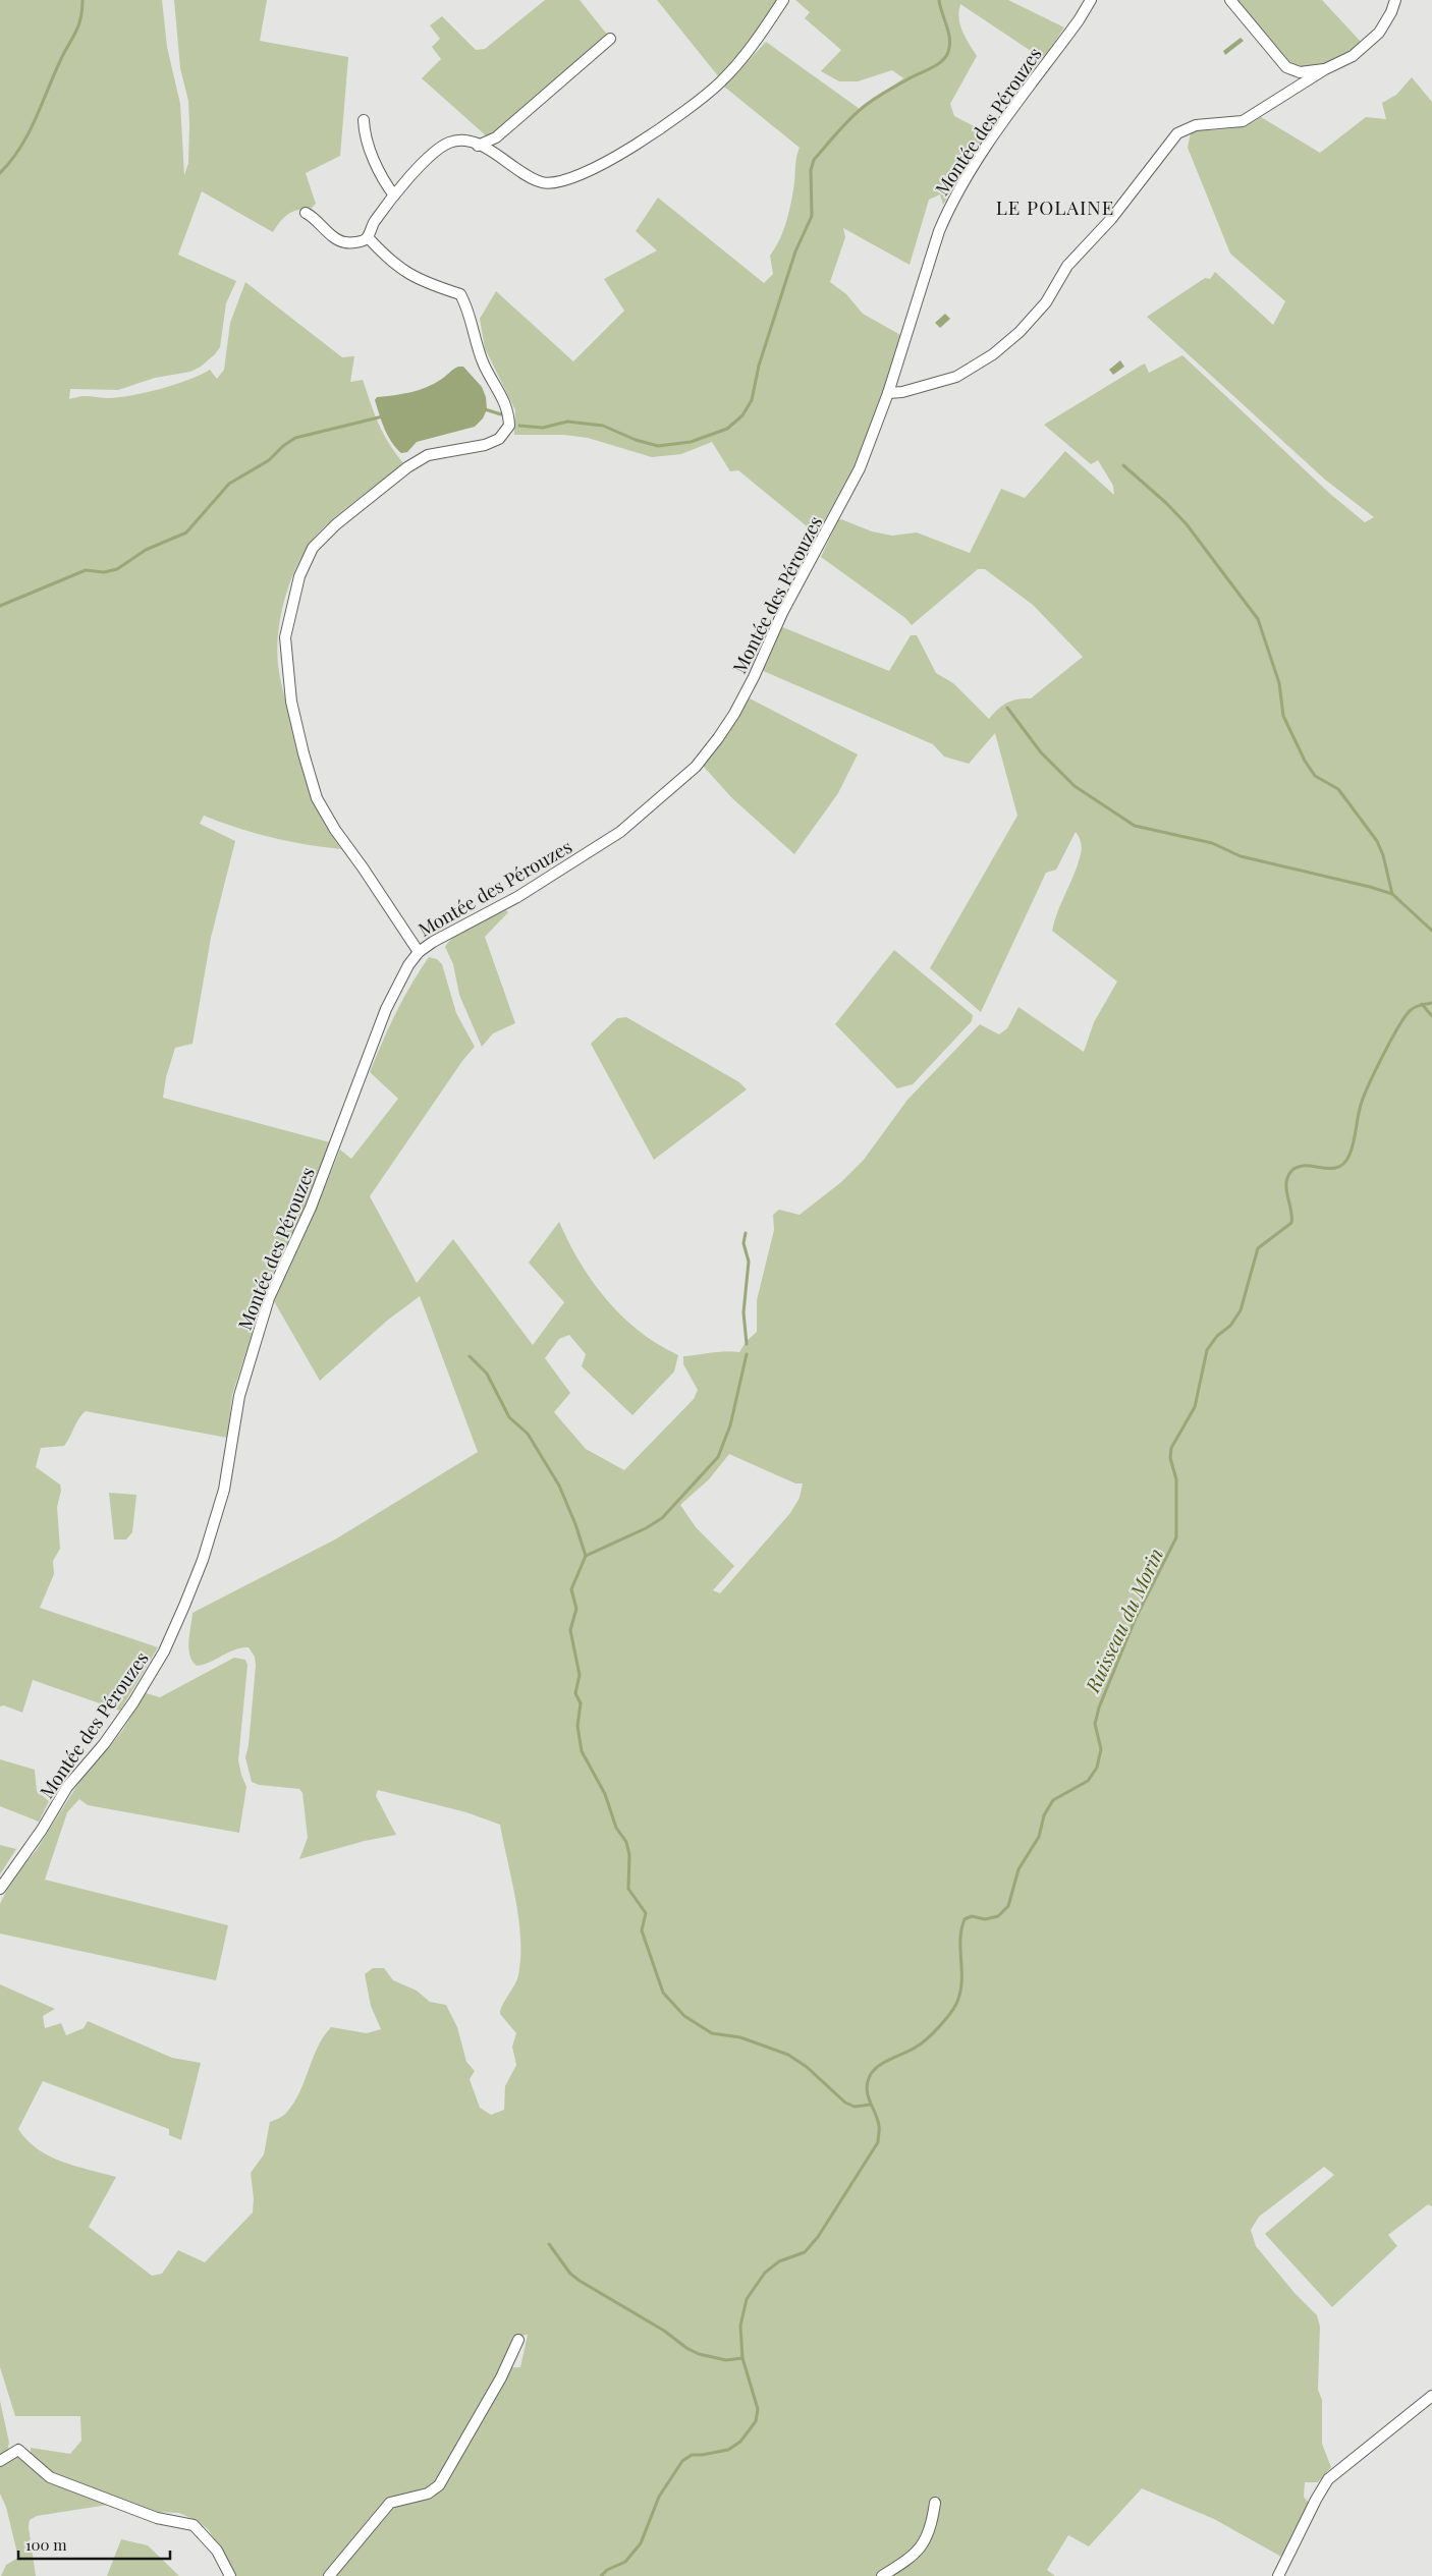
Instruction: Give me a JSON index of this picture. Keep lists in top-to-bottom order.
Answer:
{
  "streets": {
    "street": ["Montée des Pérouzes"]
  },
  "districts": ["LE POLAINE"],
  "water": ["Ruisseau du Morin"],
  "scale_bar": "100 m"
}
